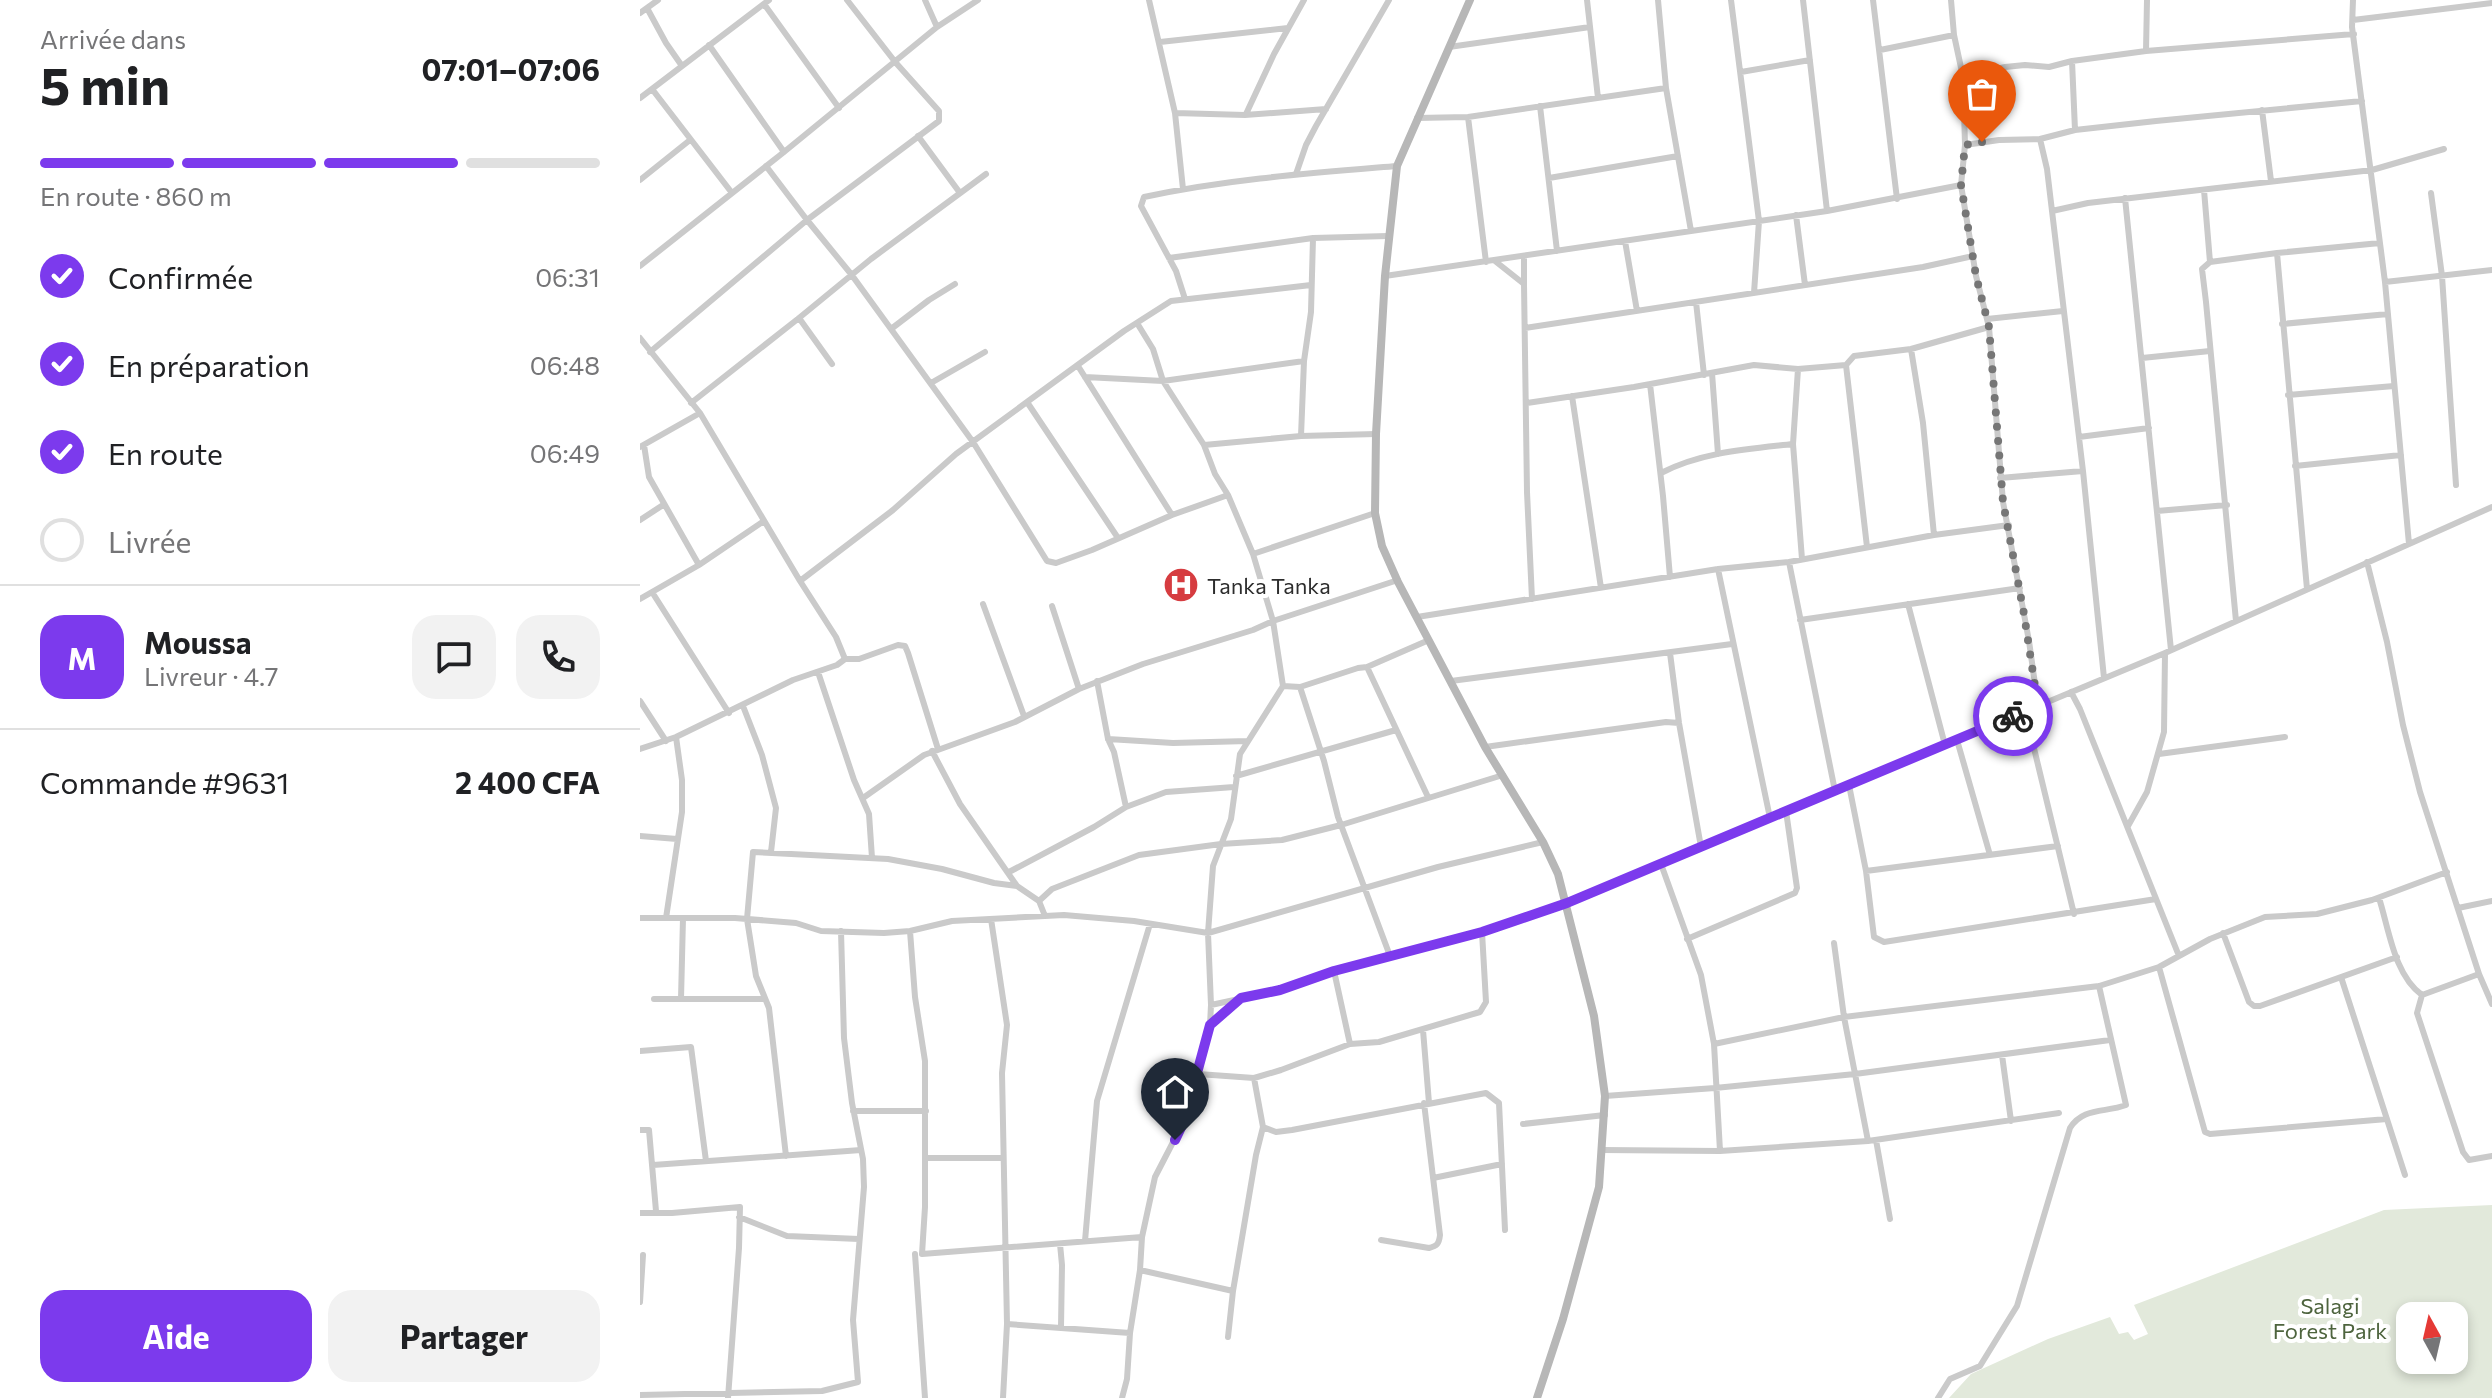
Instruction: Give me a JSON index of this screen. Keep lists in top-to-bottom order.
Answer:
{
  "parks": ["Salagi Forest Park"],
  "places": {
    "hospital": ["Tanka Tanka"]
  },
  "north": "top",
  "page": {
    "heading": ["5 min", "Arrivée dans", "07:01–07:06"],
    "panel": [
      "Moussa",
      "Livreur · 4.7",
      "Commande #9631",
      "2 400 CFA"
    ],
    "bar": "En route · 860 m",
    "list": [
      ["Confirmée", "06:31"],
      ["En préparation", "06:48"],
      ["En route", "06:49"],
      "Livrée"
    ],
    "round": "M",
    "buttons": ["Aide", "Partager"]
  }
}
